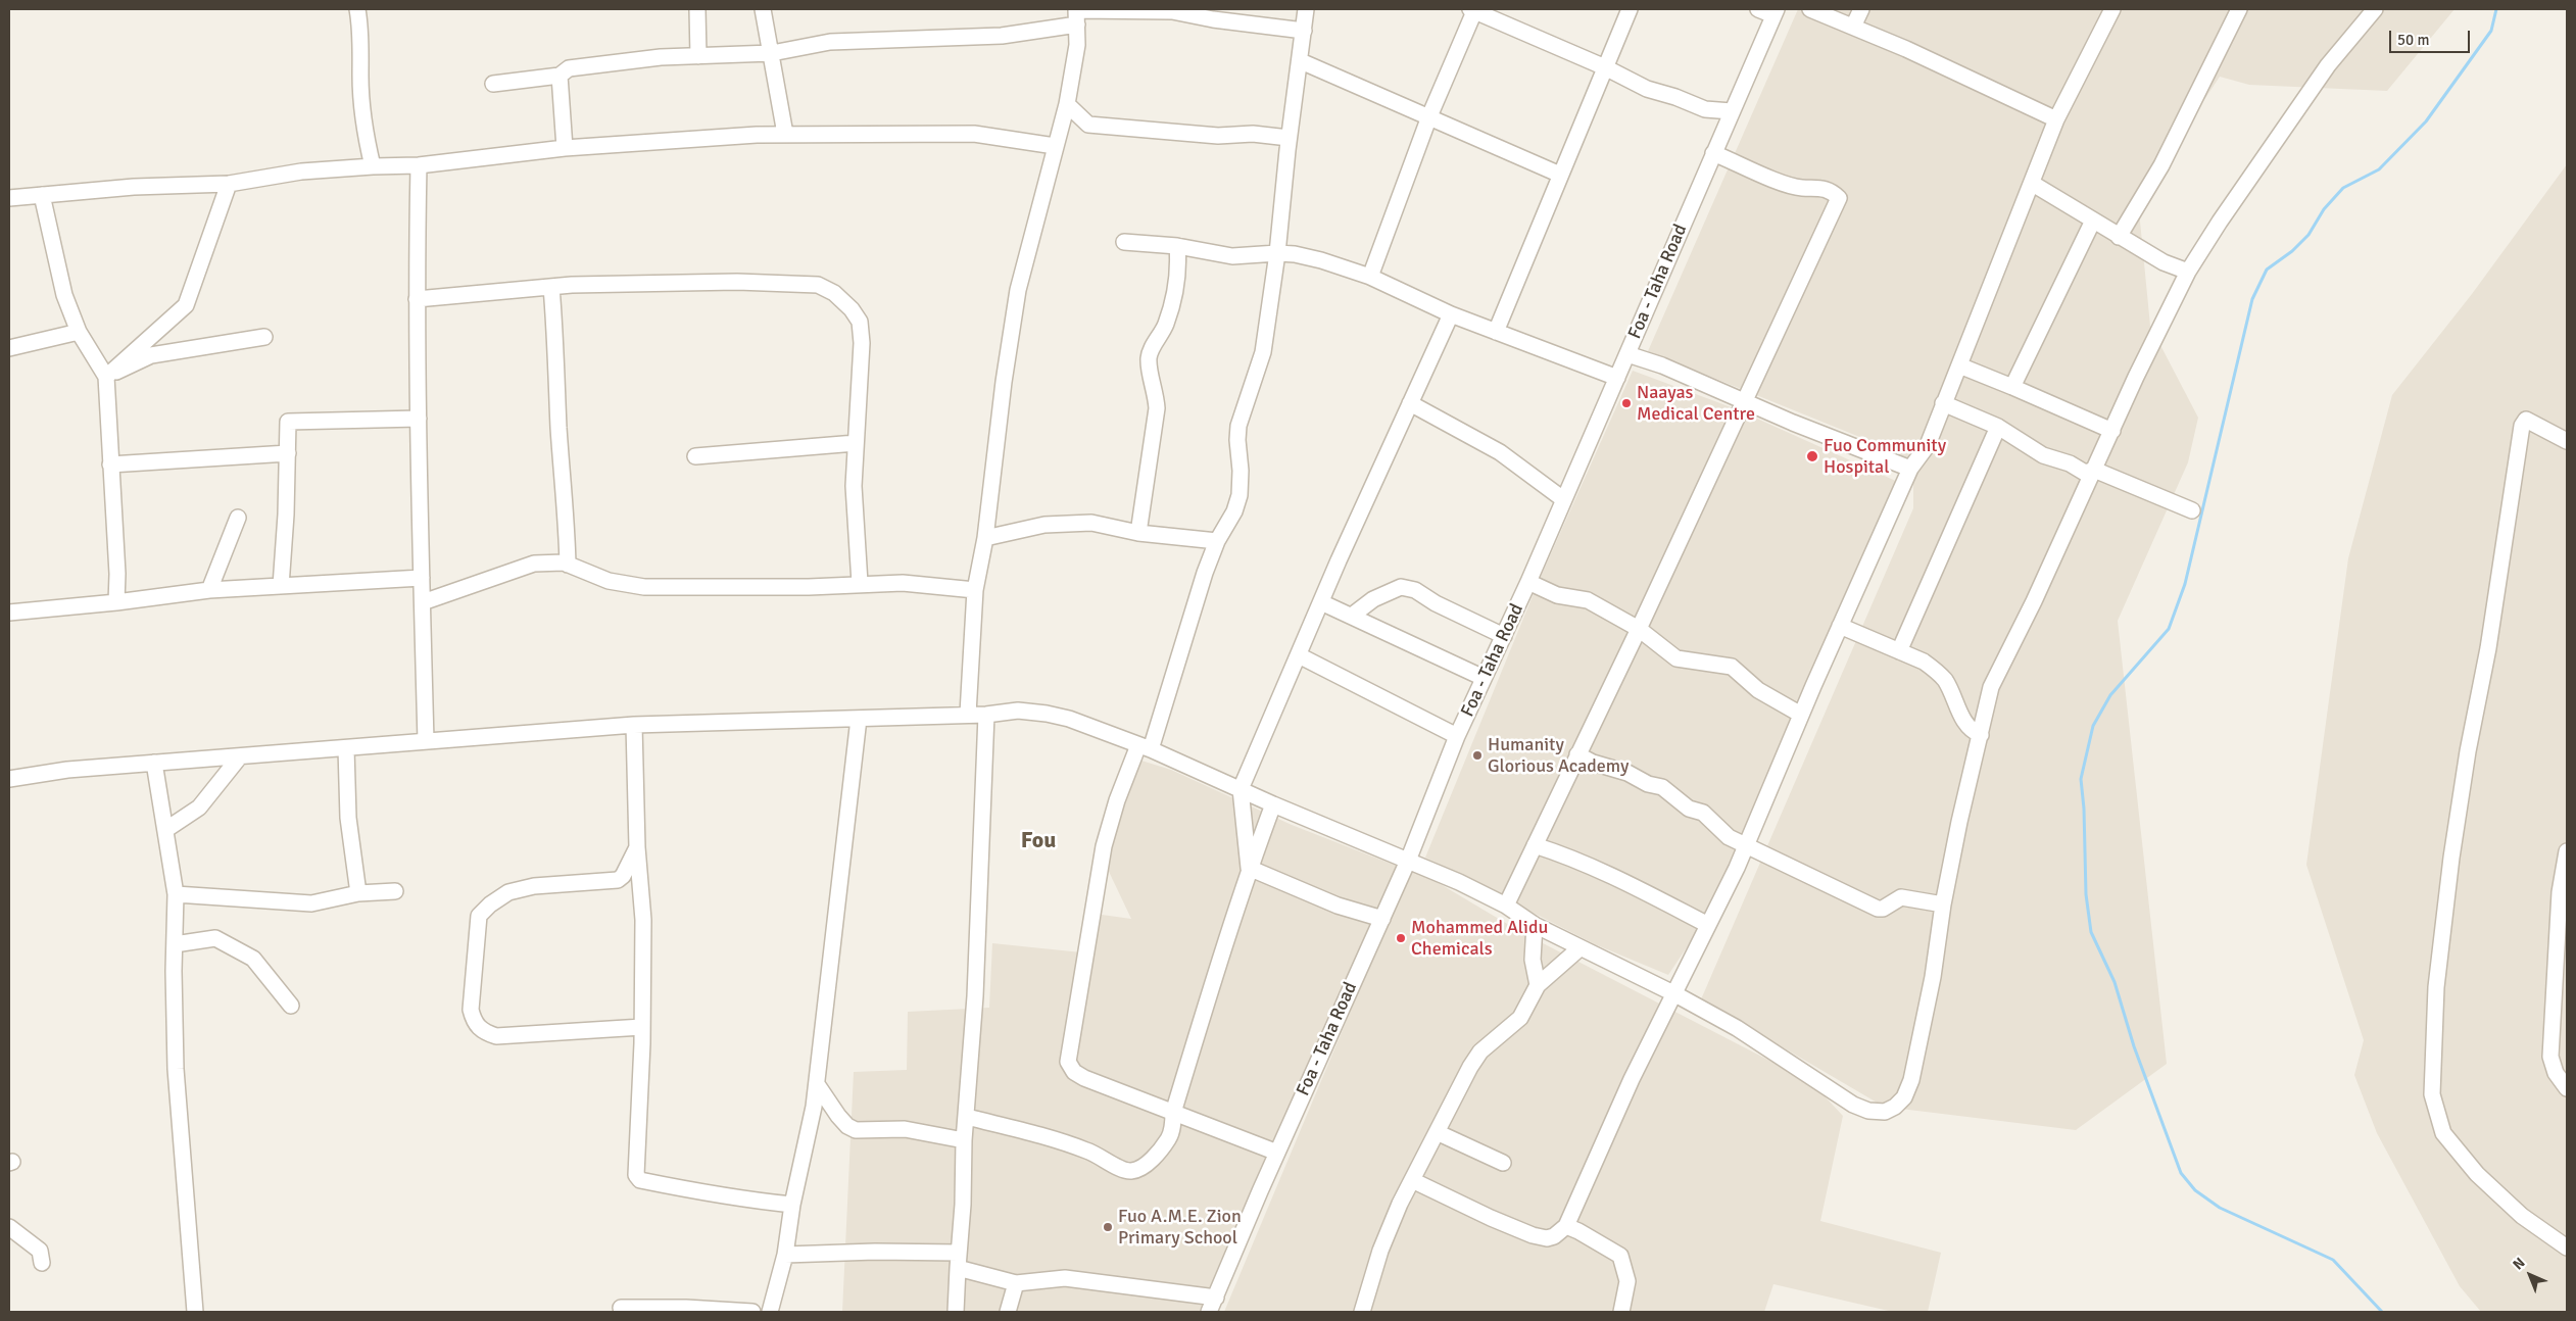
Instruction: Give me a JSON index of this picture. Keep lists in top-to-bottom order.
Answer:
{
  "streets": {
    "street": ["Foa - Taha Road"]
  },
  "districts": ["Fou"],
  "places": [
    "Naayas Medical Centre",
    "Fuo Community Hospital",
    "Humanity Glorious Academy",
    "Mohammed Alidu Chemicals",
    "Fuo A.M.E. Zion Primary School"
  ],
  "scale_bar": "50 m",
  "north": "top left"
}
